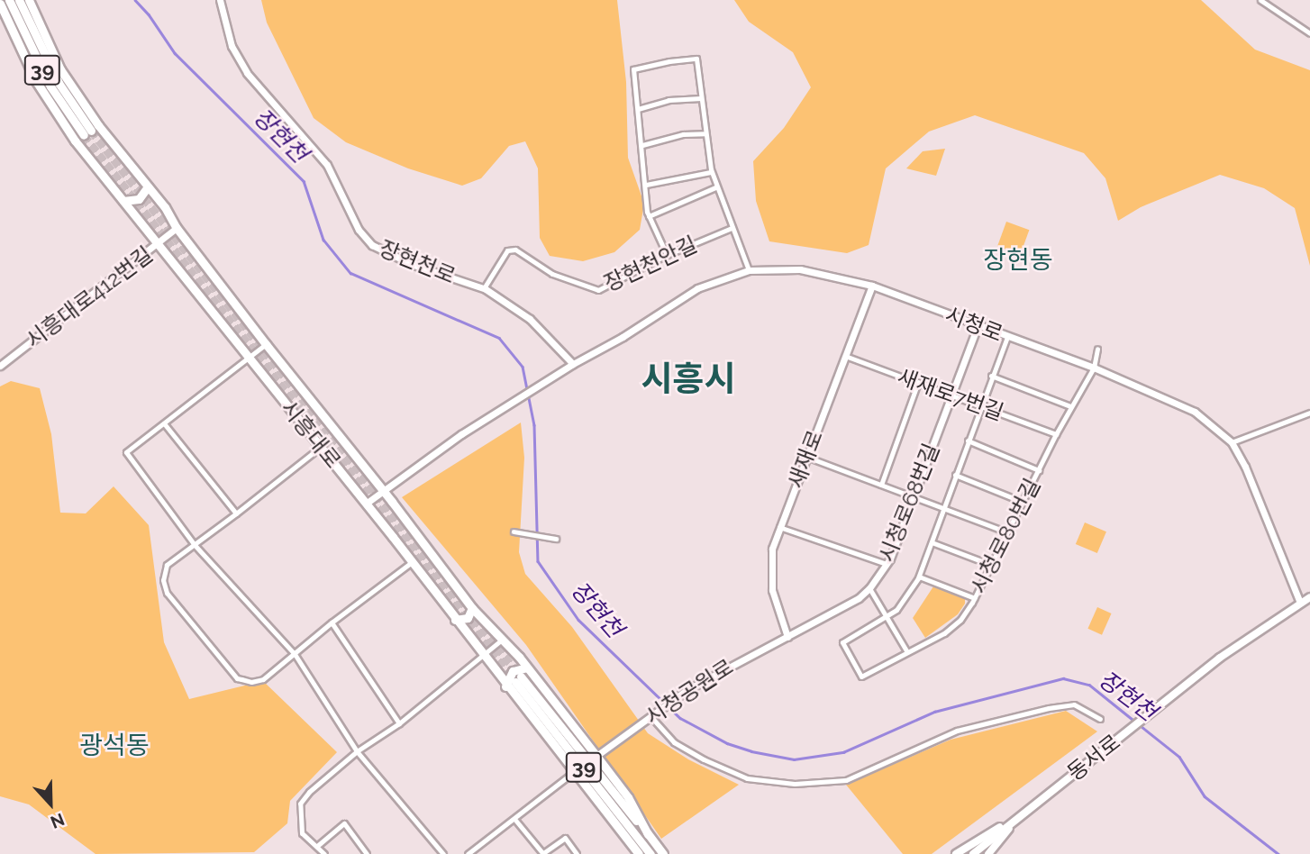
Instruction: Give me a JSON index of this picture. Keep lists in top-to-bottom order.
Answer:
{
  "streets": {
    "main road": ["39", "시흥대로", "동서로"],
    "street": [
      "장현천로",
      "장현천안길",
      "시흥대로412번길",
      "시청로",
      "새재로7번길",
      "새재로",
      "시청로68번길",
      "시청로80번길",
      "시청공원로"
    ]
  },
  "crossings": [
    ["장현천로", "장현천안길"],
    ["장현천로", "시청로"],
    ["시흥대로412번길", "시흥대로"],
    ["시청로", "시흥대로"],
    ["시청로", "새재로"],
    ["시청로", "시청로68번길"],
    ["시청로", "시청로80번길"],
    ["시청로", "동서로"],
    ["새재로7번길", "새재로"],
    ["새재로7번길", "시청로68번길"],
    ["새재로7번길", "시청로80번길"],
    ["시흥대로", "시청공원로"],
    ["새재로", "시청로68번길"],
    ["새재로", "시청공원로"],
    ["시청로68번길", "시청공원로"]
  ],
  "districts": ["장현동", "시흥시", "광석동"],
  "water": ["장현천"],
  "north": "bottom"
}
